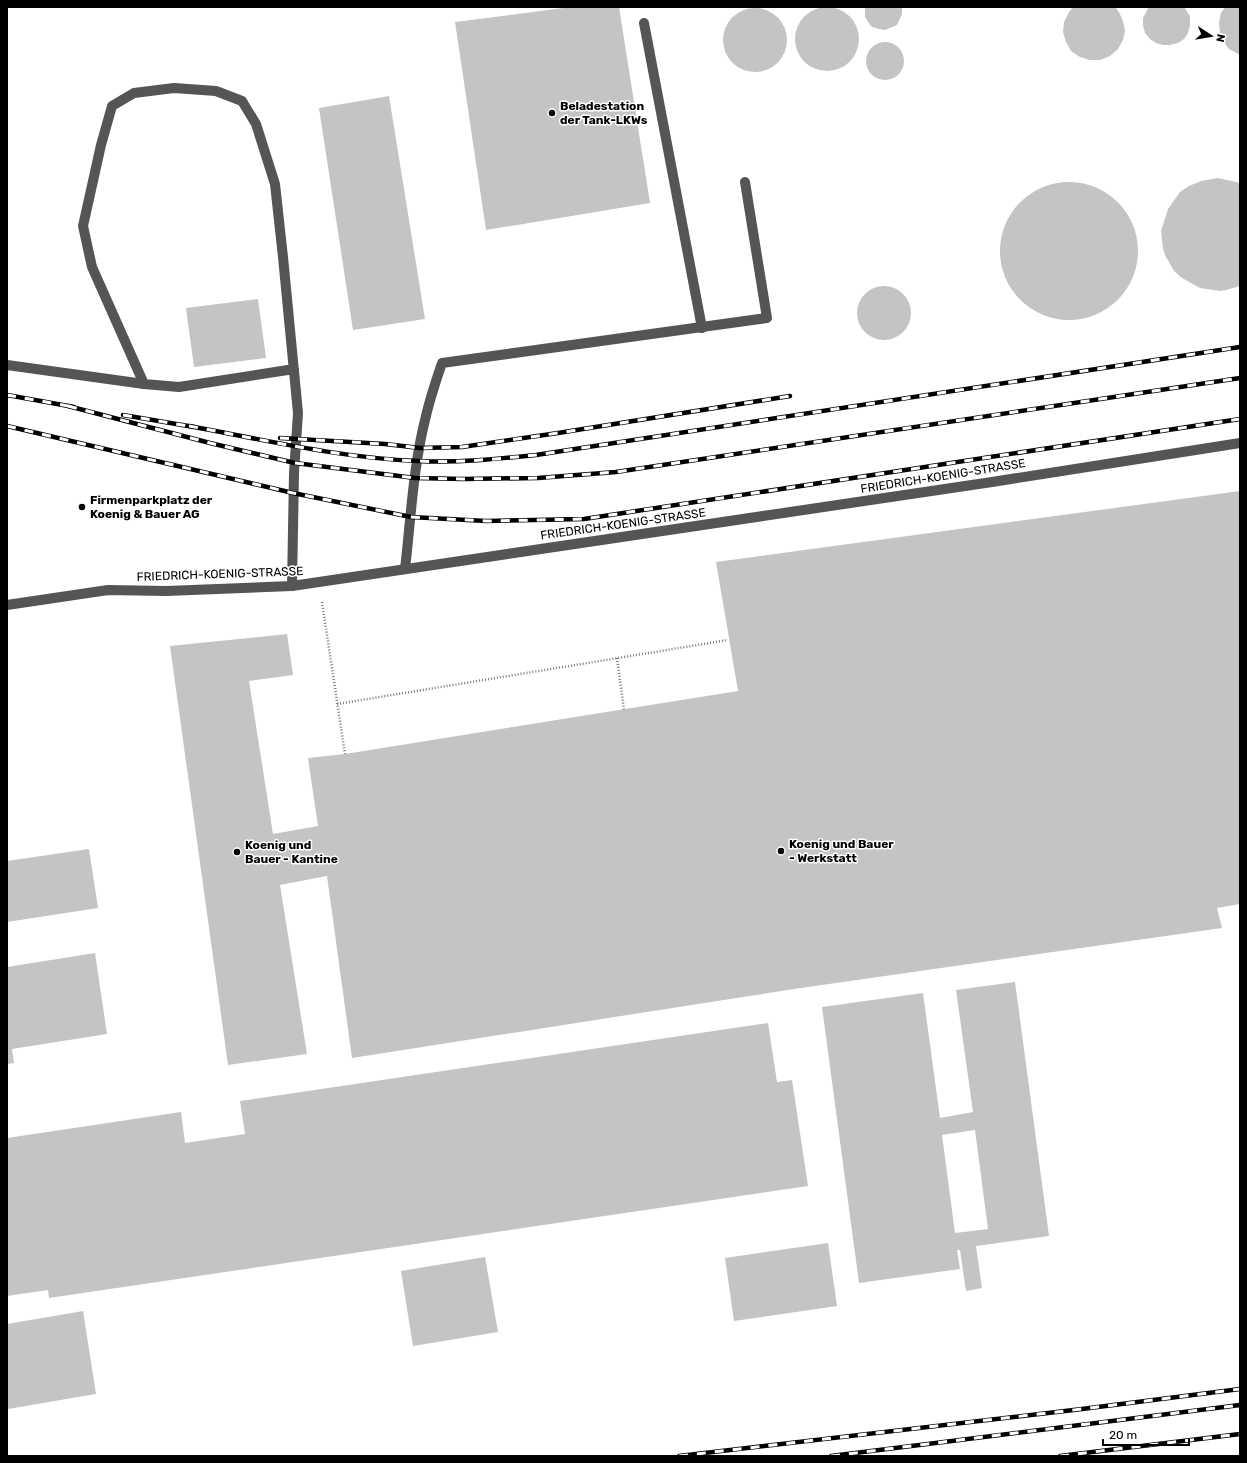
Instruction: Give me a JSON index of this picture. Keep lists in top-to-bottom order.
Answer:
{
  "streets": {
    "street": ["FRIEDRICH-KOENIG-STRASSE"]
  },
  "places": [
    "Beladestation der Tank-LKWs",
    "Firmenparkplatz der Koenig & Bauer AG",
    "Koenig und Bauer - Werkstatt",
    "Koenig und Bauer - Kantine"
  ],
  "scale_bar": "20 m",
  "north": "right"
}
